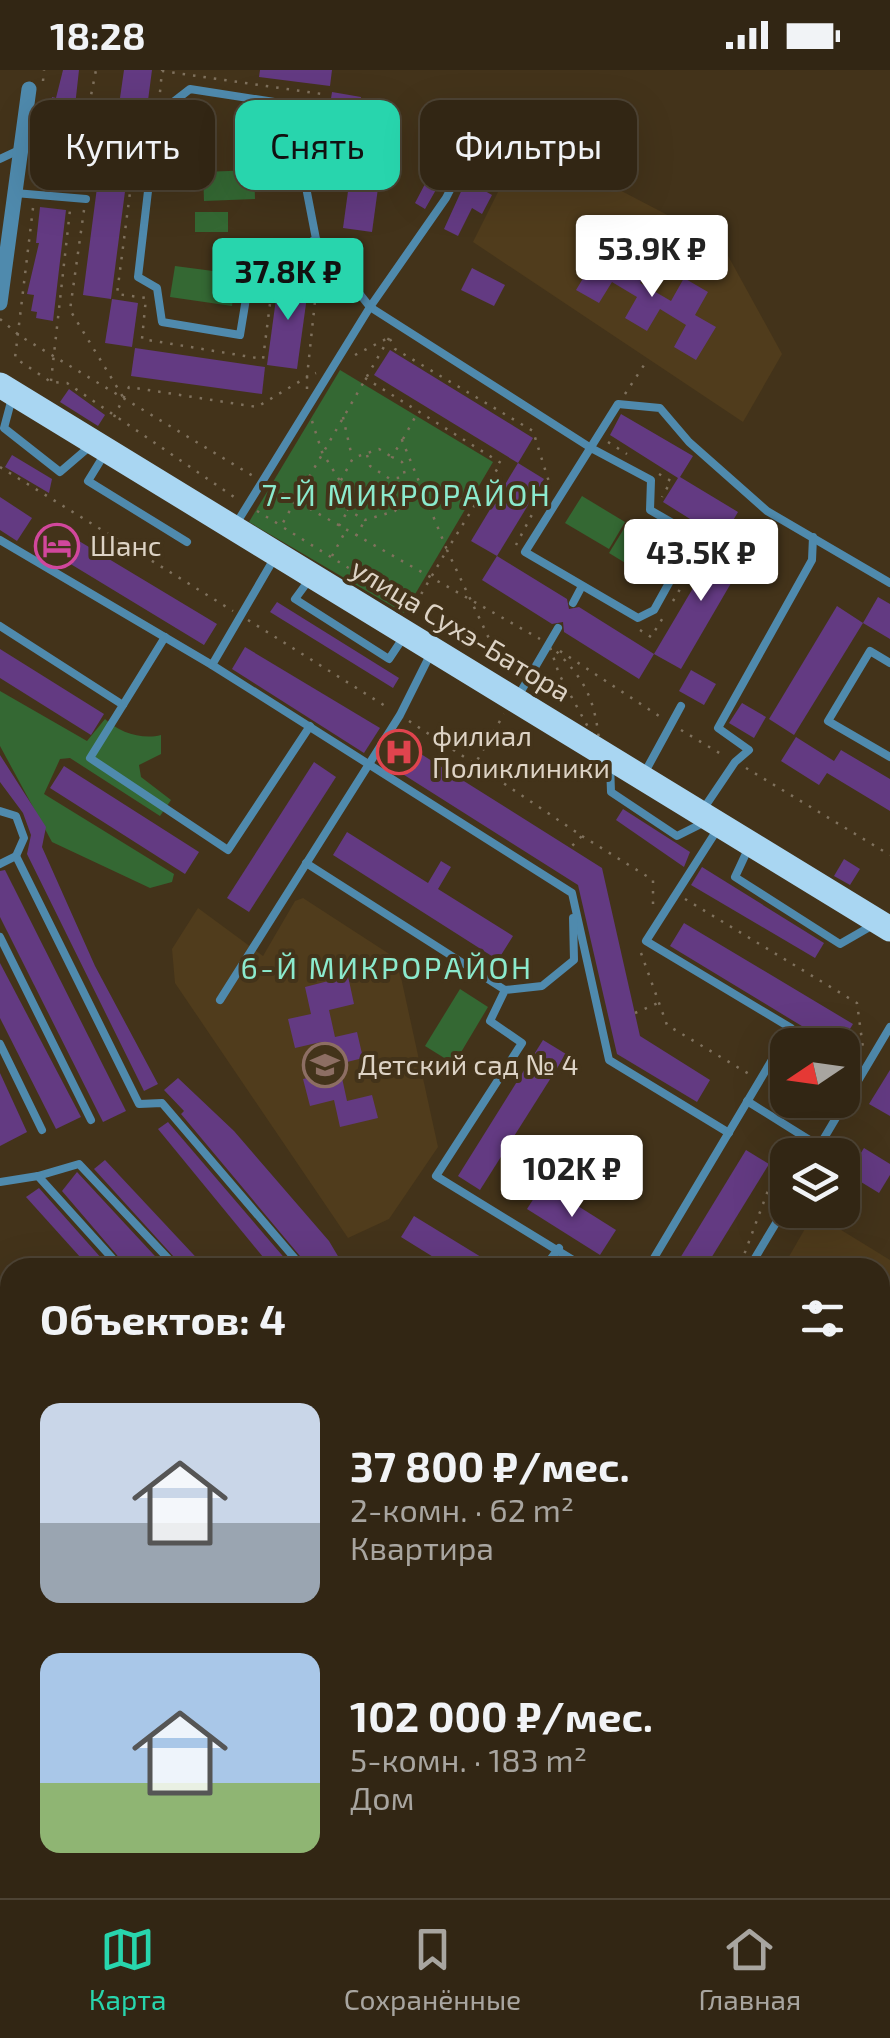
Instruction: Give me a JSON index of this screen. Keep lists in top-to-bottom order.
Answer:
{
  "streets": {
    "main road": ["улица Сухэ-Батора"]
  },
  "districts": ["7-Й МИКРОРАЙОН", "6-Й МИКРОРАЙОН"],
  "places": {
    "hotel": ["Шанс"],
    "hospital": ["филиал Поликлиники"],
    "school or university": ["Детский сад № 4"]
  },
  "north": "left",
  "page": {
    "status": "18:28",
    "chip": ["Купить", "Снять", "Фильтры"],
    "price": [
      "53.9K ₽",
      "37.8K ₽",
      "43.5K ₽",
      "102K ₽"
    ],
    "heading": "Объектов: 4",
    "list": [
      {
        "name": "37 800 ₽/мес.",
        "note": "2-комн. · 62 m² · Квартира"
      },
      {
        "name": "102 000 ₽/мес.",
        "note": "5-комн. · 183 m² · Дом"
      }
    ],
    "tabs": ["Карта", "Сохранённые", "Главная"]
  }
}
